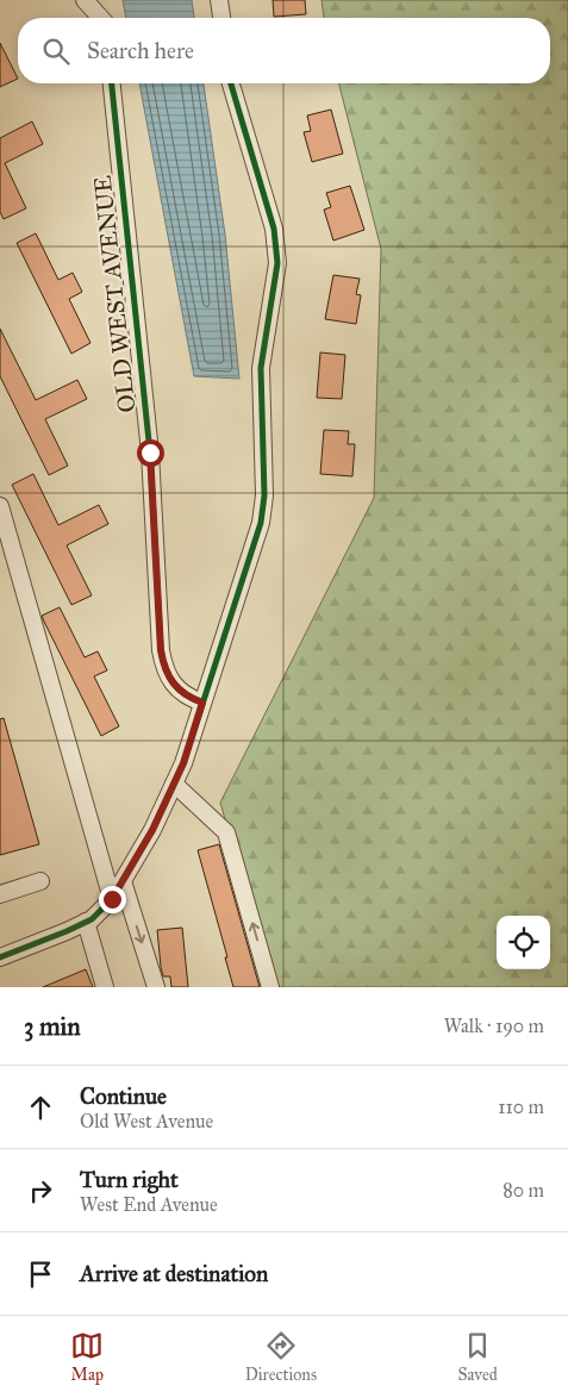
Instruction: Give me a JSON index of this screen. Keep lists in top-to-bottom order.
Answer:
{
  "streets": {
    "street": ["OLD WEST AVENUE"]
  },
  "page": {
    "search": "Search here",
    "heading": ["3 min", "Walk · 190 m"],
    "list": [
      ["Continue", "Old West Avenue", "110 m"],
      ["Turn right", "West End Avenue", "80 m"],
      "Arrive at destination"
    ],
    "nav": ["Map", "Directions", "Saved"]
  }
}
